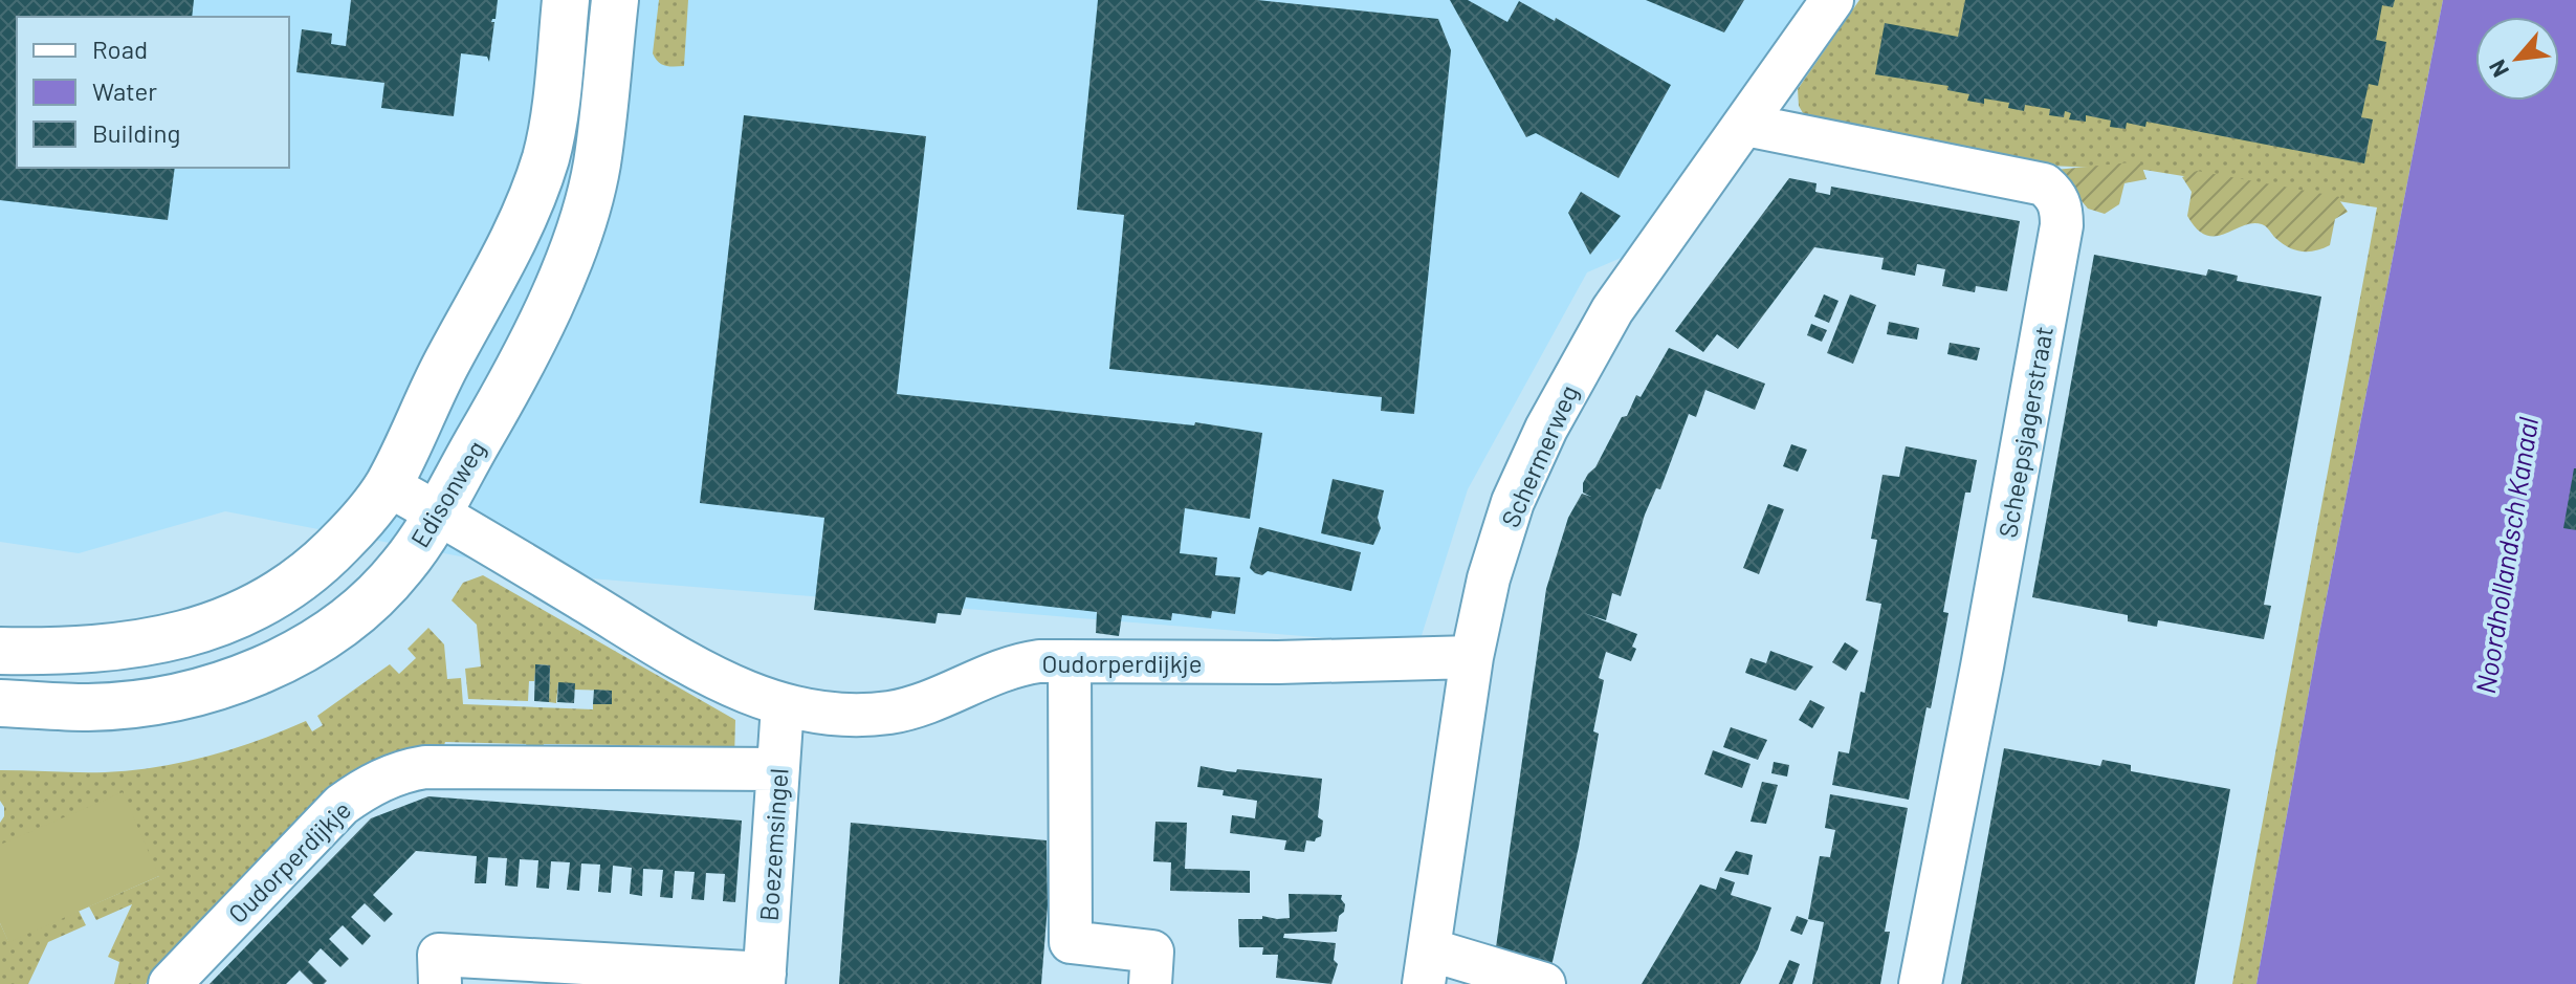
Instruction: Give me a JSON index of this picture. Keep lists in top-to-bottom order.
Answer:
{
  "streets": {
    "street": [
      "Scheepsjagerstraat",
      "Schermerweg",
      "Edisonweg",
      "Oudorperdijkje",
      "Boezemsingel"
    ]
  },
  "crossings": [
    ["Scheepsjagerstraat", "Schermerweg"],
    ["Schermerweg", "Oudorperdijkje"],
    ["Edisonweg", "Oudorperdijkje"],
    ["Oudorperdijkje", "Boezemsingel"]
  ],
  "water": ["Noordhollandsch Kanaal"],
  "legend": ["Road", "Water", "Building"],
  "north": "bottom left"
}
